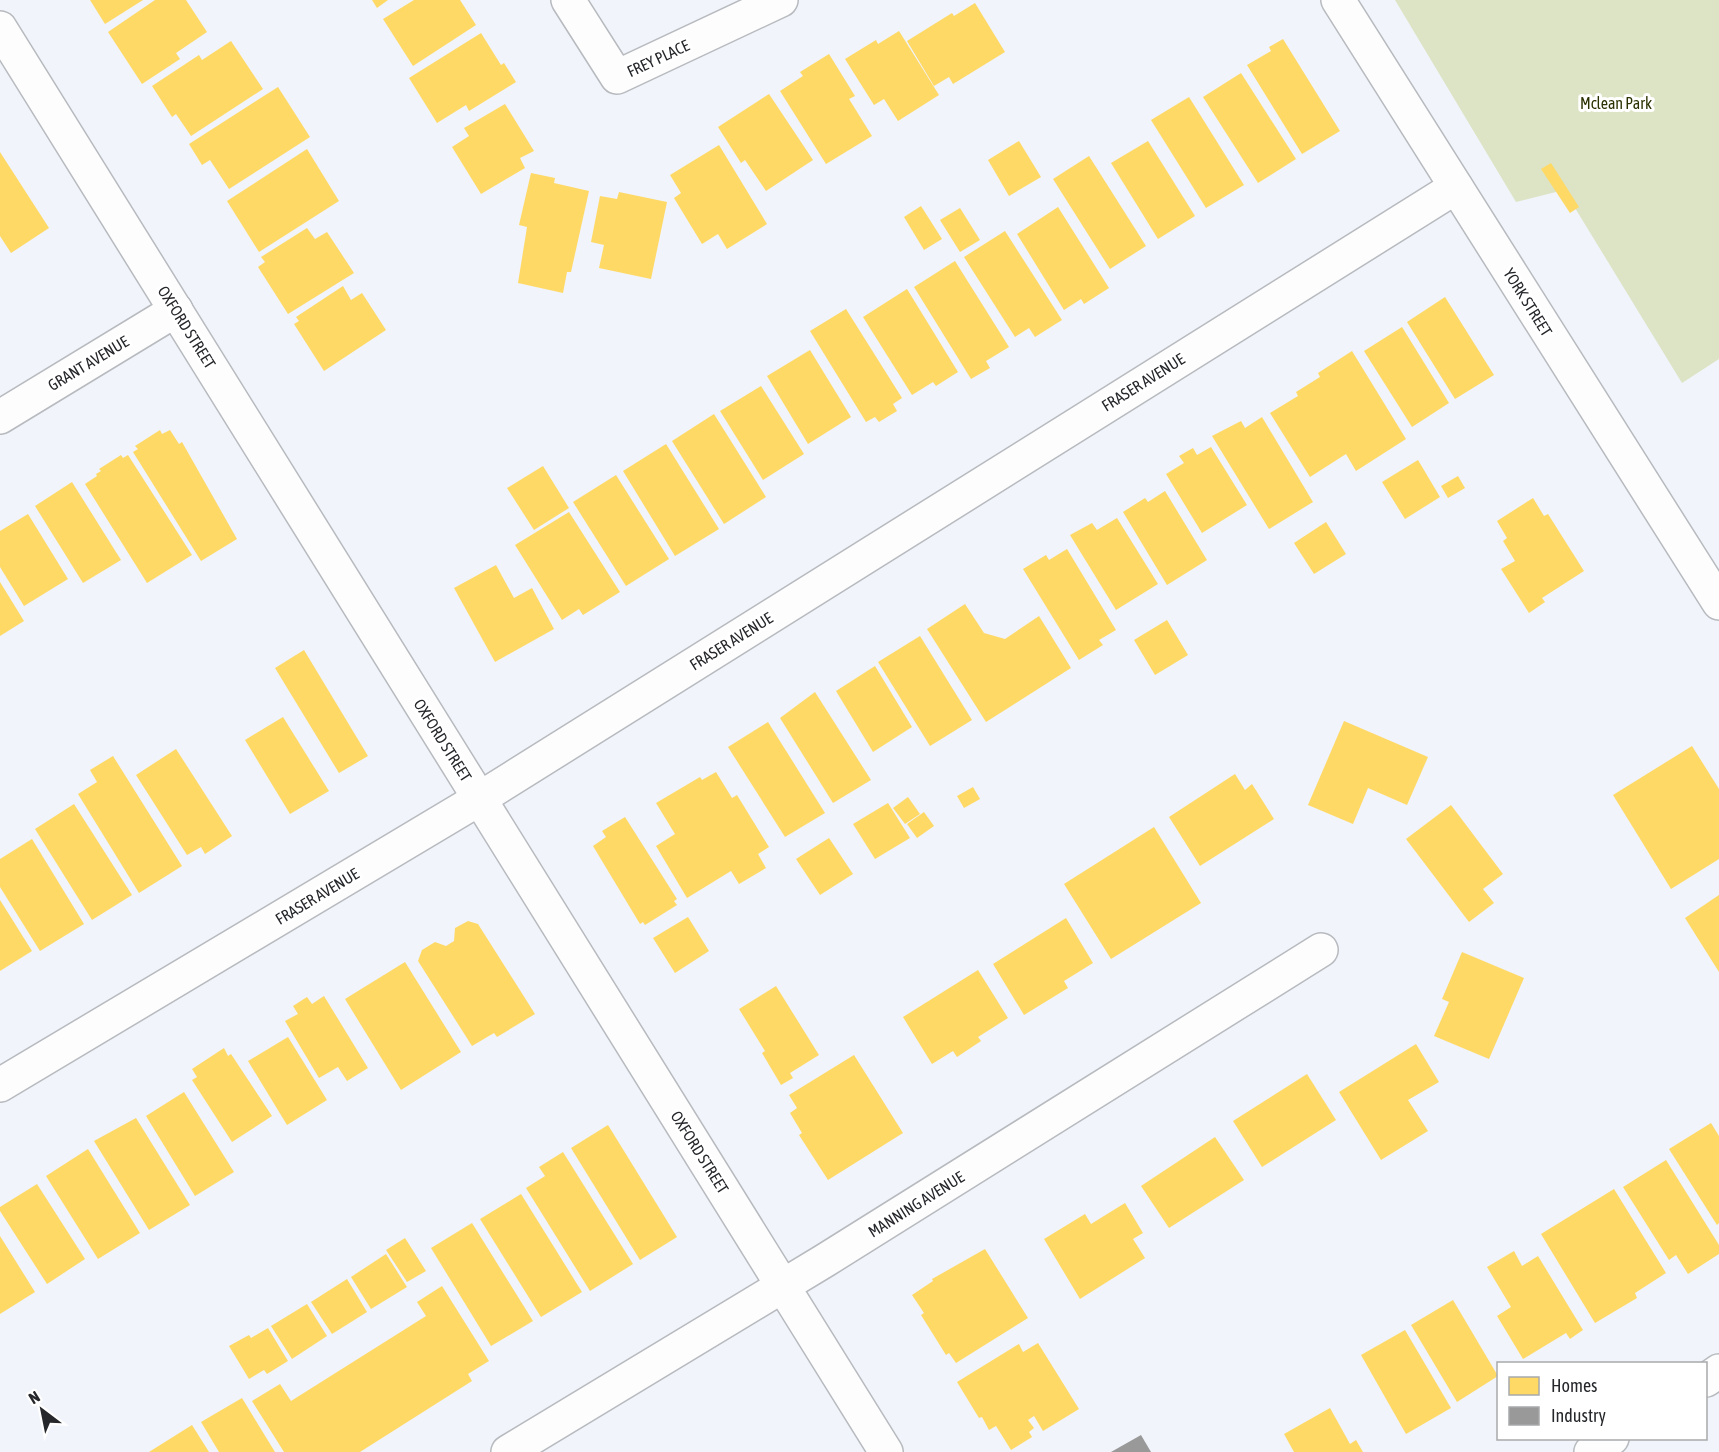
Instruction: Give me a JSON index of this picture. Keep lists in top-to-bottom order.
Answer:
{
  "streets": {
    "street": [
      "FREY PLACE",
      "YORK STREET",
      "OXFORD STREET",
      "GRANT AVENUE",
      "FRASER AVENUE",
      "MANNING AVENUE"
    ]
  },
  "crossings": [
    ["YORK STREET", "FRASER AVENUE"],
    ["OXFORD STREET", "GRANT AVENUE"],
    ["OXFORD STREET", "FRASER AVENUE"],
    ["OXFORD STREET", "MANNING AVENUE"]
  ],
  "parks": ["Mclean Park"],
  "legend": ["Homes", "Industry"],
  "north": "top left"
}
